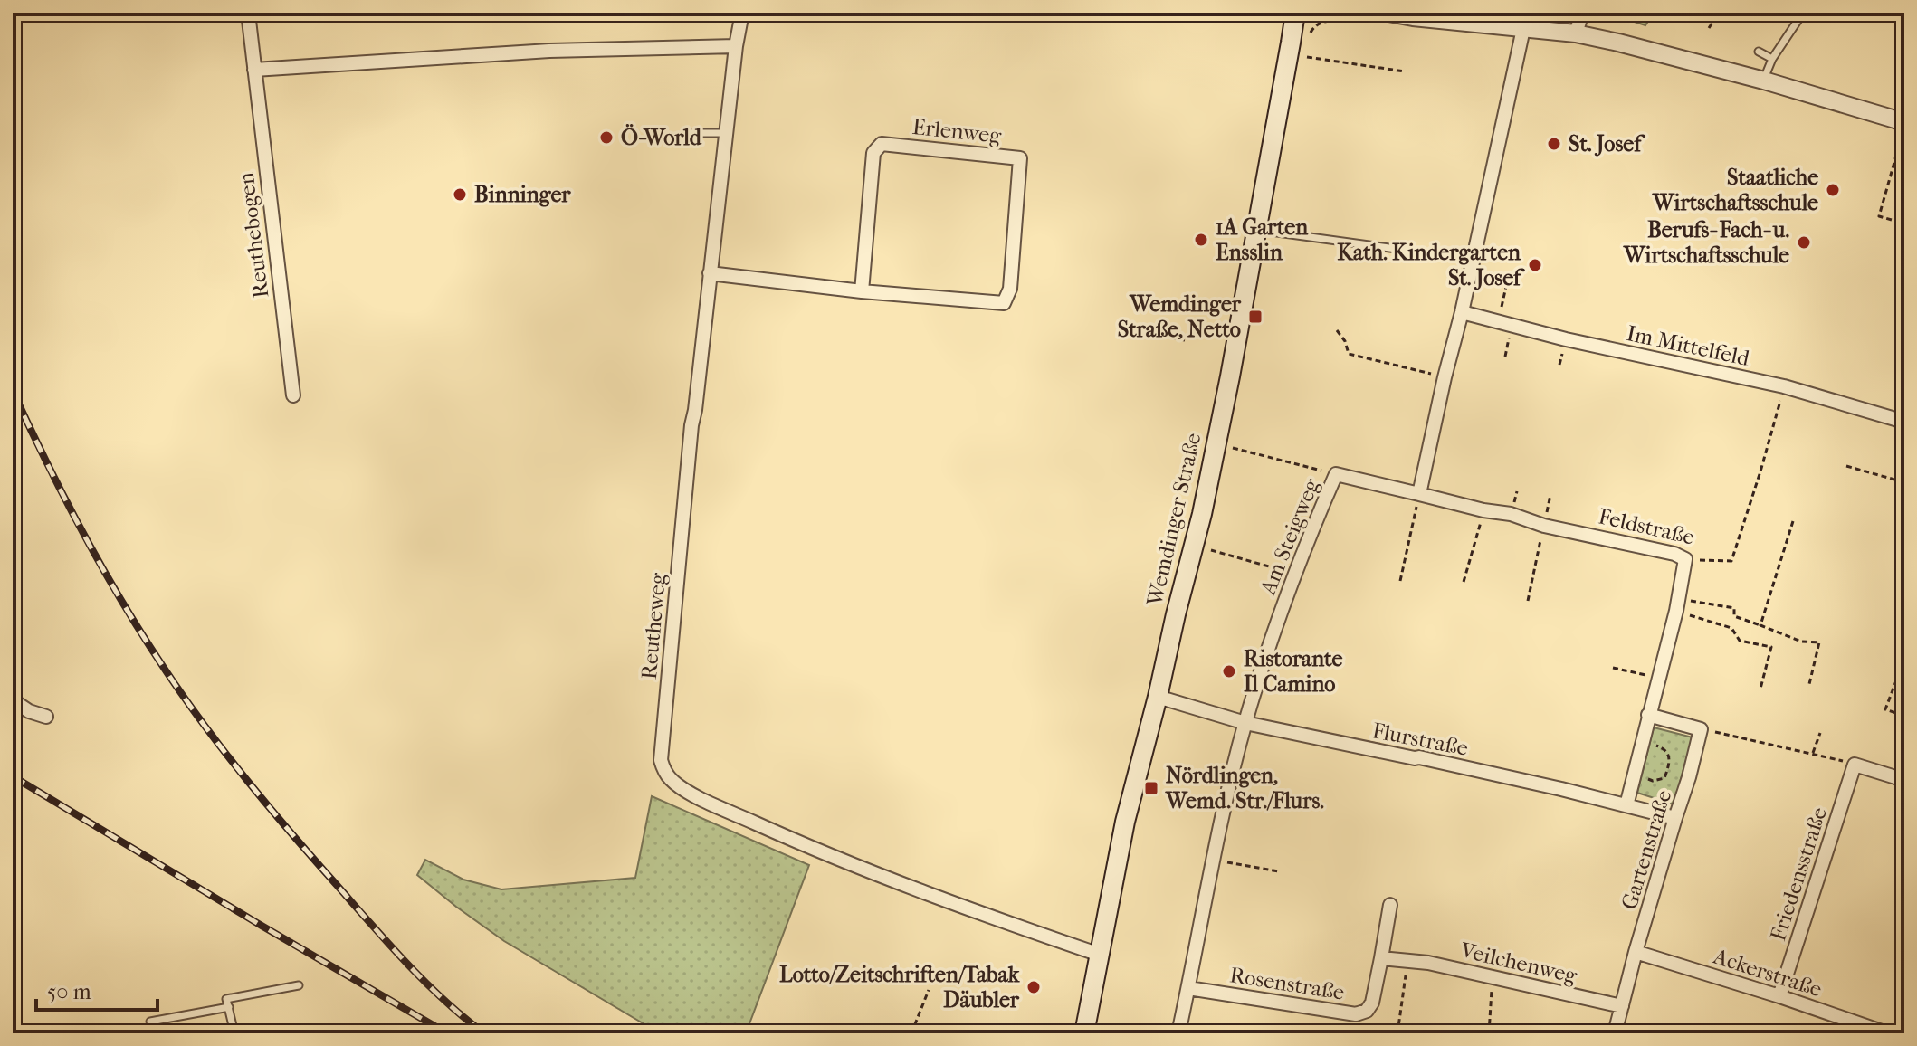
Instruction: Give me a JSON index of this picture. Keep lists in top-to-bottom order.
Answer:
{
  "streets": {
    "main road": ["Wemdinger Straße"],
    "street": [
      "Erlenweg",
      "Reuthebogen",
      "Im Mittelfeld",
      "Feldstraße",
      "Am Steigweg",
      "Reutheweg",
      "Flurstraße",
      "Gartenstraße",
      "Friedensstraße",
      "Veilchenweg",
      "Ackerstraße",
      "Rosenstraße"
    ]
  },
  "crossings": [
    ["Erlenweg", "Reutheweg"],
    ["Im Mittelfeld", "Feldstraße"],
    ["Wemdinger Straße", "Reutheweg"],
    ["Wemdinger Straße", "Flurstraße"],
    ["Feldstraße", "Am Steigweg"],
    ["Feldstraße", "Gartenstraße"],
    ["Am Steigweg", "Flurstraße"],
    ["Am Steigweg", "Rosenstraße"],
    ["Flurstraße", "Gartenstraße"],
    ["Gartenstraße", "Veilchenweg"],
    ["Gartenstraße", "Ackerstraße"],
    ["Friedensstraße", "Ackerstraße"]
  ],
  "places": {
    "other": [
      "Ö-World",
      "St. Josef",
      "Staatliche Wirtschaftsschule",
      "Binninger",
      "1A Garten Ensslin",
      "Berufs- Fach- u. Wirtschaftsschule",
      "Kath. Kindergarten St. Josef",
      "Ristorante Il Camino",
      "Lotto/Zeitschriften/Tabak Däubler"
    ],
    "transit": ["Wemdinger Straße, Netto", "Nördlingen, Wemd. Str./Flurs."]
  },
  "scale_bar": "50 m"
}
